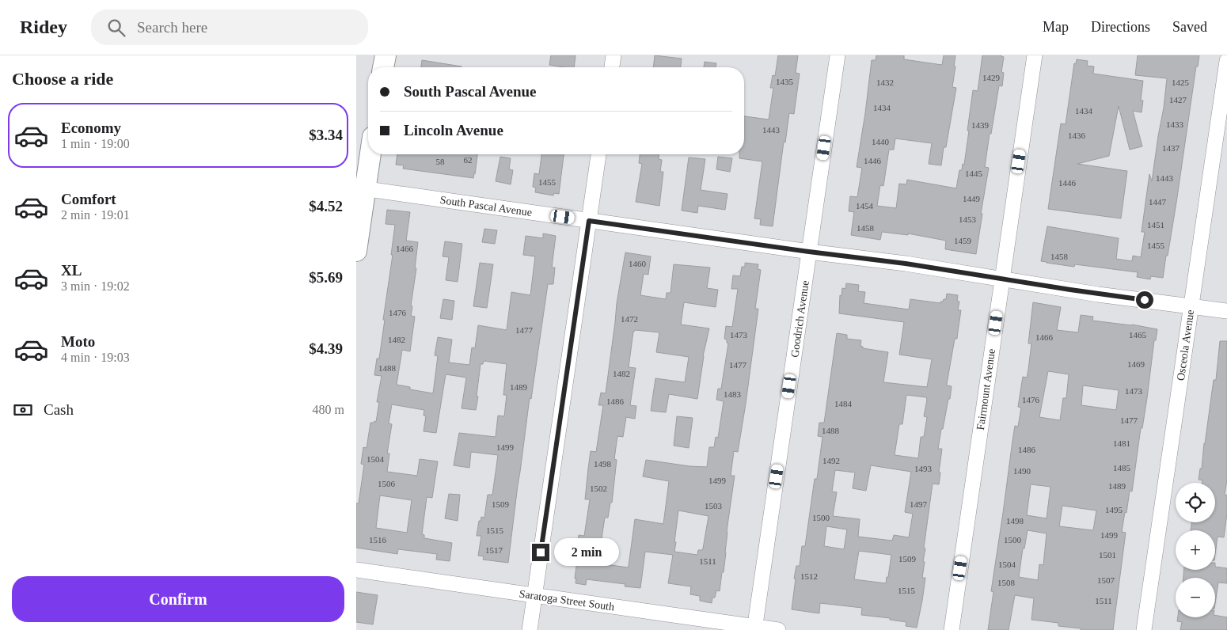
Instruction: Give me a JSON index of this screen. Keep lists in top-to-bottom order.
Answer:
{
  "streets": {
    "street": [
      "South Pascal Avenue",
      "Goodrich Avenue",
      "Osceola Avenue",
      "Fairmount Avenue",
      "Saratoga Street South"
    ]
  },
  "crossings": [
    ["South Pascal Avenue", "Goodrich Avenue"],
    ["South Pascal Avenue", "Osceola Avenue"],
    ["South Pascal Avenue", "Fairmount Avenue"],
    ["Goodrich Avenue", "Saratoga Street South"]
  ],
  "house_numbers": [
    "1429",
    "1435",
    "1432",
    "1425",
    "1427",
    "1434",
    "1434",
    "1433",
    "1439",
    "1443",
    "1436",
    "1440",
    "1437",
    "62",
    "1446",
    "58",
    "1445",
    "1443",
    "1455",
    "1446",
    "1449",
    "1447",
    "1454",
    "1453",
    "1451",
    "1458",
    "1459",
    "1455",
    "1466",
    "1458",
    "1460",
    "1476",
    "1472",
    "1477",
    "1473",
    "1465",
    "1466",
    "1482",
    "1469",
    "1477",
    "1488",
    "1482",
    "1489",
    "1473",
    "1483",
    "1476",
    "1486",
    "1484",
    "1477",
    "1488",
    "1481",
    "1499",
    "1486",
    "1504",
    "1492",
    "1498",
    "1485",
    "1493",
    "1490",
    "1499",
    "1506",
    "1489",
    "1502",
    "1509",
    "1497",
    "1503",
    "1495",
    "1500",
    "1498",
    "1515",
    "1499",
    "1516",
    "1500",
    "1517",
    "1501",
    "1509",
    "1511",
    "1504",
    "1512",
    "1507",
    "1508",
    "1515",
    "1511"
  ],
  "page": {
    "header": "Ridey",
    "search": "Search here",
    "nav": ["Map", "Directions", "Saved"],
    "heading": "Choose a ride",
    "banner": ["South Pascal Avenue", "Lincoln Avenue"],
    "list": [
      {
        "name": "Economy",
        "note": "1 min · 19:00",
        "value": "$3.34"
      },
      {
        "name": "Comfort",
        "note": "2 min · 19:01",
        "value": "$4.52"
      },
      {
        "name": "XL",
        "note": "3 min · 19:02",
        "value": "$5.69"
      },
      {
        "name": "Moto",
        "note": "4 min · 19:03",
        "value": "$4.39"
      }
    ],
    "pay": ["Cash", "480 m"],
    "map_buttons": ["+", "−"],
    "bubble": "2 min",
    "buttons": "Confirm"
  }
}
